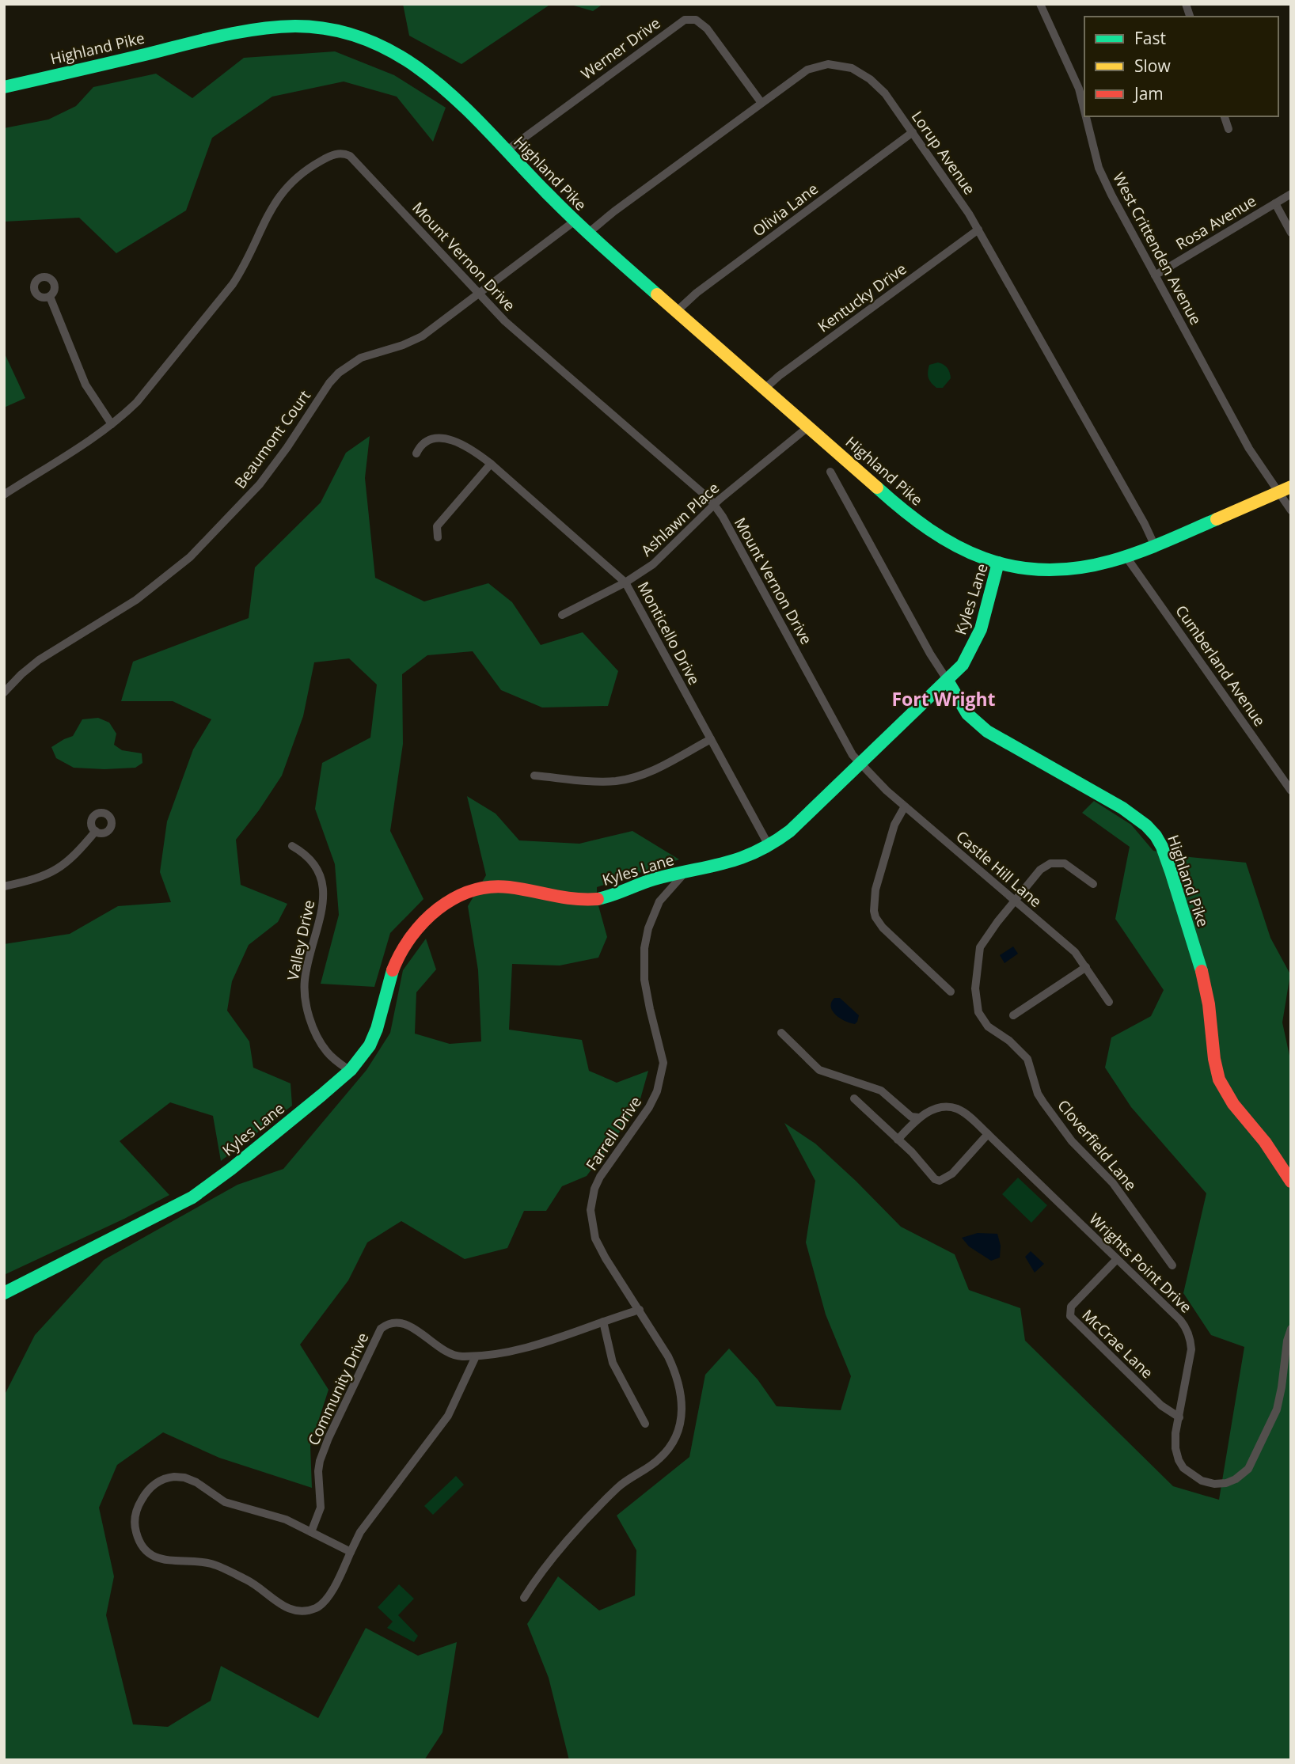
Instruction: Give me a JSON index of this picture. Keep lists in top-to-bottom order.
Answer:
{
  "streets": {
    "main road": ["Highland Pike", "Kyles Lane"],
    "street": [
      "Werner Drive",
      "Lorup Avenue",
      "Olivia Lane",
      "Rosa Avenue",
      "West Crittenden Avenue",
      "Mount Vernon Drive",
      "Kentucky Drive",
      "Beaumont Court",
      "Ashlawn Place",
      "Monticello Drive",
      "Cumberland Avenue",
      "Castle Hill Lane",
      "Valley Drive",
      "Farrell Drive",
      "Cloverfield Lane",
      "Wrights Point Drive",
      "McCrae Lane",
      "Community Drive"
    ]
  },
  "crossings": [
    ["Highland Pike", "Werner Drive"],
    ["Highland Pike", "Lorup Avenue"],
    ["Highland Pike", "Olivia Lane"],
    ["Highland Pike", "Kentucky Drive"],
    ["Highland Pike", "Beaumont Court"],
    ["Highland Pike", "Ashlawn Place"],
    ["Highland Pike", "Kyles Lane"],
    ["Werner Drive", "Lorup Avenue"],
    ["Lorup Avenue", "Olivia Lane"],
    ["Lorup Avenue", "Kentucky Drive"],
    ["Lorup Avenue", "Kyles Lane"],
    ["Rosa Avenue", "West Crittenden Avenue"],
    ["West Crittenden Avenue", "Kyles Lane"],
    ["Mount Vernon Drive", "Beaumont Court"],
    ["Mount Vernon Drive", "Ashlawn Place"],
    ["Mount Vernon Drive", "Kyles Lane"],
    ["Mount Vernon Drive", "Castle Hill Lane"],
    ["Ashlawn Place", "Monticello Drive"],
    ["Kyles Lane", "Monticello Drive"],
    ["Kyles Lane", "Cumberland Avenue"],
    ["Kyles Lane", "Castle Hill Lane"],
    ["Kyles Lane", "Valley Drive"],
    ["Kyles Lane", "Farrell Drive"],
    ["Castle Hill Lane", "Cloverfield Lane"],
    ["Wrights Point Drive", "McCrae Lane"]
  ],
  "districts": ["Fort Wright"],
  "legend": ["Fast", "Slow", "Jam"]
}
